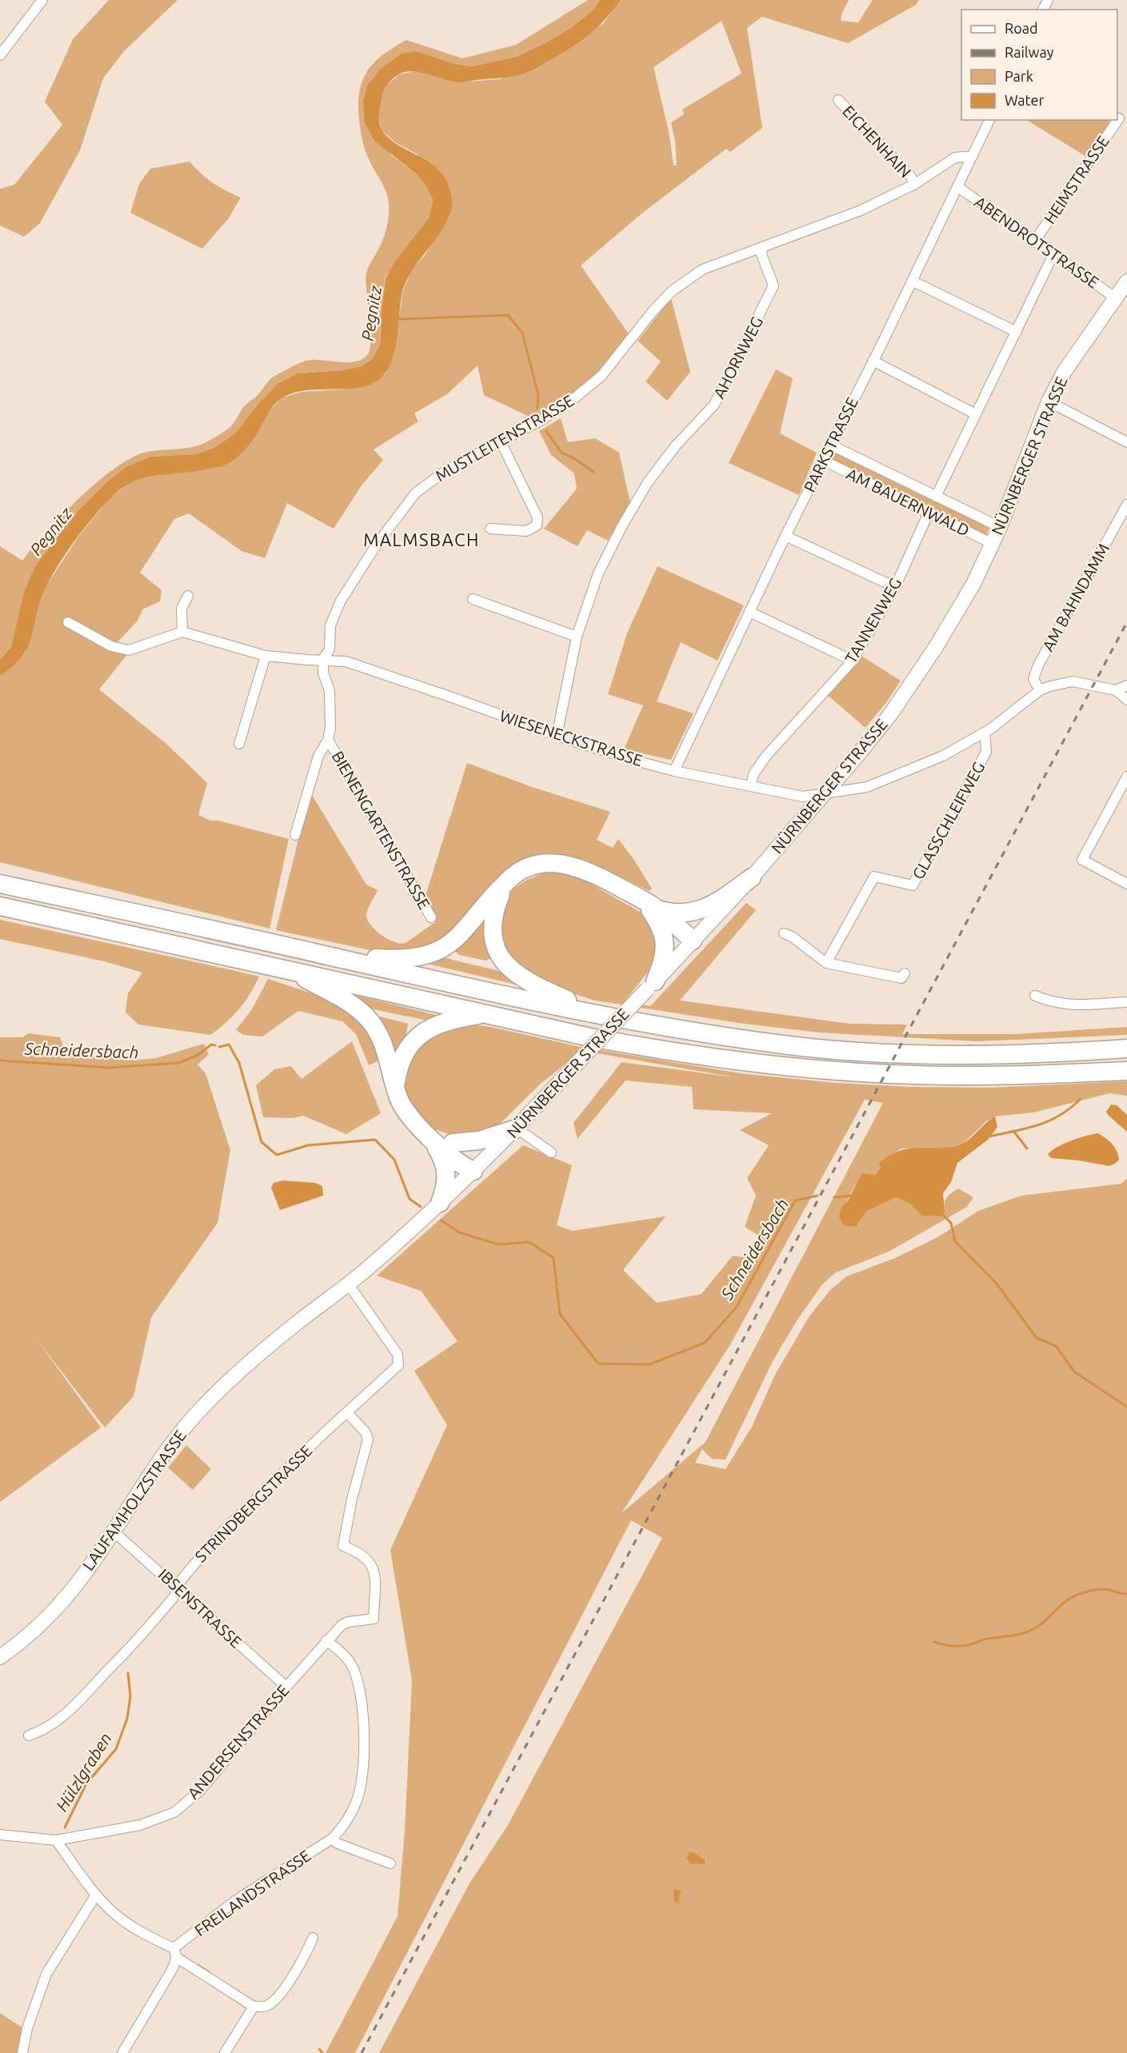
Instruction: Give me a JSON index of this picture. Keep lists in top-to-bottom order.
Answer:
{
  "streets": {
    "main road": ["NÜRNBERGER STRASSE", "LAUFAMHOLZSTRASSE"],
    "street": [
      "EICHENHAIN",
      "HEIMSTRASSE",
      "ABENDROTSTRASSE",
      "AHORNWEG",
      "MUSTLEITENSTRASSE",
      "PARKSTRASSE",
      "AM BAUERNWALD",
      "AM BAHNDAMM",
      "TANNENWEG",
      "WIESENECKSTRASSE",
      "GLASSCHLEIFWEG",
      "BIENENGARTENSTRASSE",
      "STRINDBERGSTRASSE",
      "IBSENSTRASSE",
      "ANDERSENSTRASSE",
      "FREILANDSTRASSE"
    ]
  },
  "crossings": [
    ["EICHENHAIN", "MUSTLEITENSTRASSE"],
    ["HEIMSTRASSE", "ABENDROTSTRASSE"],
    ["ABENDROTSTRASSE", "PARKSTRASSE"],
    ["ABENDROTSTRASSE", "NÜRNBERGER STRASSE"],
    ["AHORNWEG", "MUSTLEITENSTRASSE"],
    ["AHORNWEG", "WIESENECKSTRASSE"],
    ["MUSTLEITENSTRASSE", "PARKSTRASSE"],
    ["MUSTLEITENSTRASSE", "WIESENECKSTRASSE"],
    ["MUSTLEITENSTRASSE", "BIENENGARTENSTRASSE"],
    ["PARKSTRASSE", "AM BAUERNWALD"],
    ["PARKSTRASSE", "WIESENECKSTRASSE"],
    ["NÜRNBERGER STRASSE", "AM BAUERNWALD"],
    ["NÜRNBERGER STRASSE", "WIESENECKSTRASSE"],
    ["NÜRNBERGER STRASSE", "LAUFAMHOLZSTRASSE"],
    ["AM BAUERNWALD", "TANNENWEG"],
    ["AM BAHNDAMM", "WIESENECKSTRASSE"],
    ["TANNENWEG", "WIESENECKSTRASSE"],
    ["WIESENECKSTRASSE", "GLASSCHLEIFWEG"],
    ["WIESENECKSTRASSE", "BIENENGARTENSTRASSE"],
    ["LAUFAMHOLZSTRASSE", "STRINDBERGSTRASSE"],
    ["LAUFAMHOLZSTRASSE", "IBSENSTRASSE"],
    ["STRINDBERGSTRASSE", "IBSENSTRASSE"],
    ["STRINDBERGSTRASSE", "ANDERSENSTRASSE"],
    ["IBSENSTRASSE", "ANDERSENSTRASSE"],
    ["ANDERSENSTRASSE", "FREILANDSTRASSE"]
  ],
  "districts": ["MALMSBACH"],
  "water": ["Pegnitz", "Schneidersbach", "Hülzlgraben"],
  "legend": [
    "Road",
    "Railway",
    "Park",
    "Water"
  ]
}
